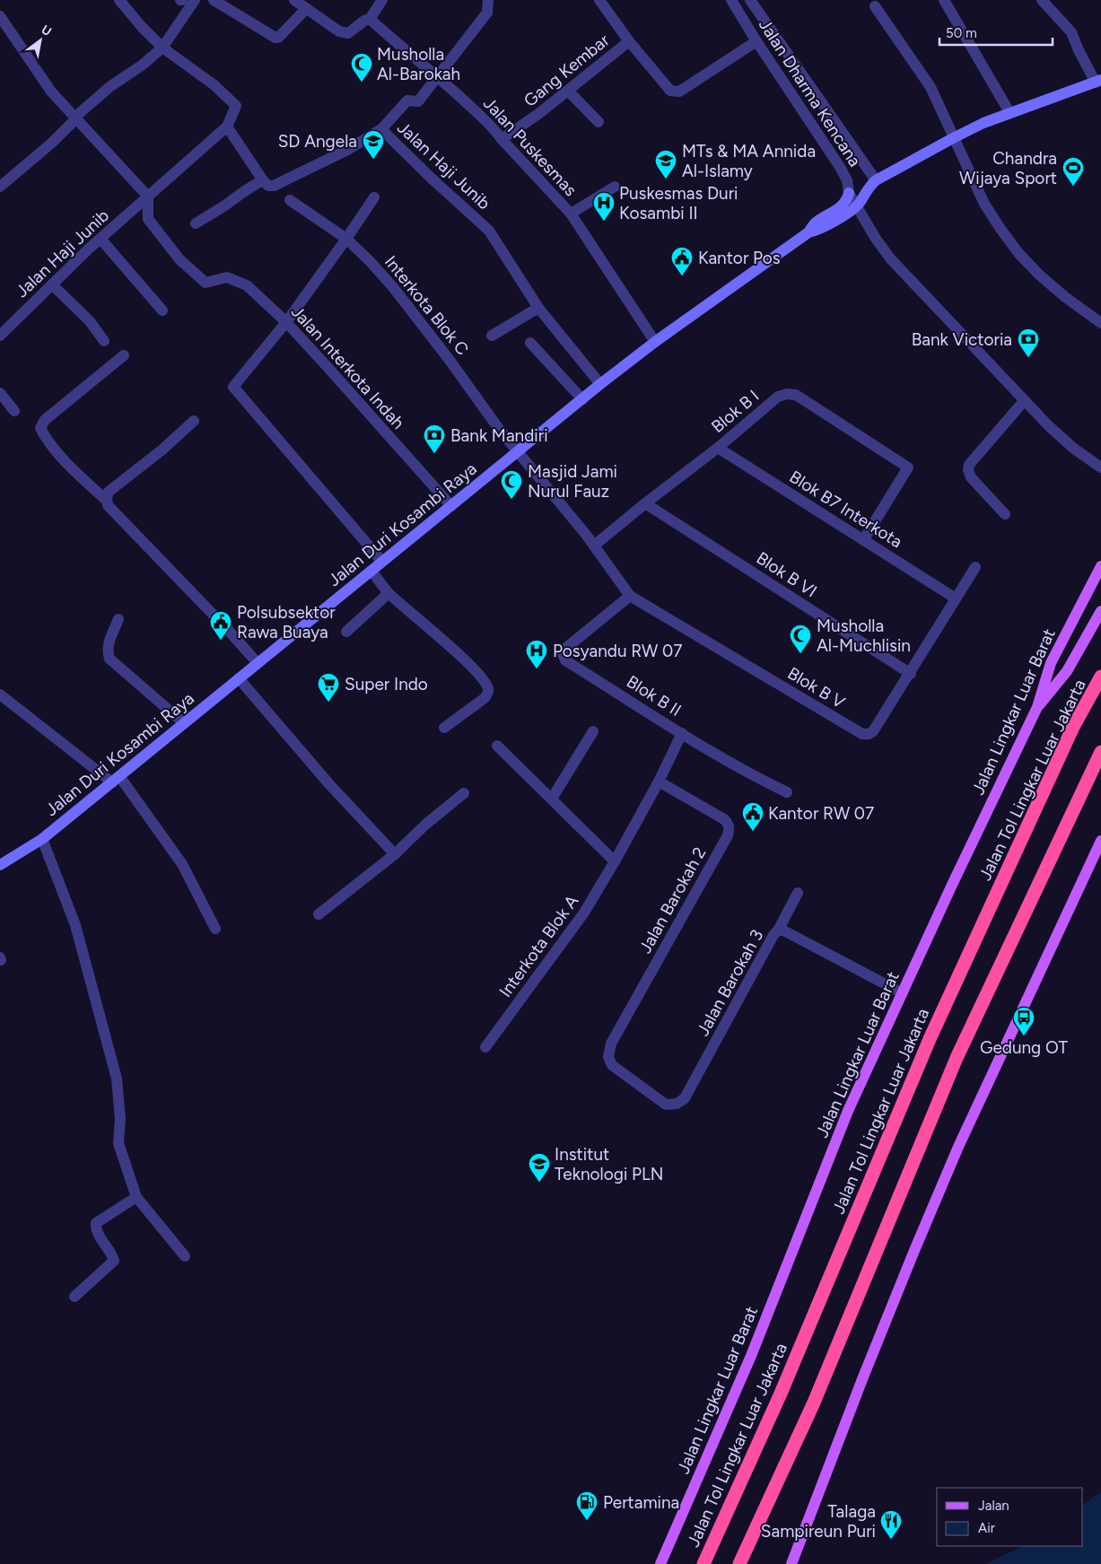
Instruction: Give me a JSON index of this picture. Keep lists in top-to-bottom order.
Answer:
{
  "streets": {
    "highway": ["Jalan Tol Lingkar Luar Jakarta"],
    "main road": ["Jalan Dharma Kencana", "Jalan Duri Kosambi Raya", "Jalan Lingkar Luar Barat"],
    "street": [
      "Gang Kembar",
      "Jalan Puskesmas",
      "Jalan Haji Junib",
      "Interkota Blok C",
      "Jalan Interkota Indah",
      "Blok B I",
      "Blok B7 Interkota",
      "Blok B VI",
      "Blok B V",
      "Blok B II",
      "Jalan Barokah 2",
      "Interkota Blok A",
      "Jalan Barokah 3"
    ]
  },
  "crossings": [
    ["Gang Kembar", "Jalan Puskesmas"],
    ["Jalan Dharma Kencana", "Jalan Duri Kosambi Raya"],
    ["Jalan Puskesmas", "Jalan Duri Kosambi Raya"],
    ["Jalan Haji Junib", "Jalan Interkota Indah"],
    ["Jalan Haji Junib", "Jalan Duri Kosambi Raya"],
    ["Interkota Blok C", "Blok B I"],
    ["Interkota Blok C", "Jalan Duri Kosambi Raya"],
    ["Interkota Blok C", "Blok B V"],
    ["Jalan Interkota Indah", "Jalan Duri Kosambi Raya"],
    ["Blok B I", "Blok B7 Interkota"],
    ["Blok B I", "Blok B VI"],
    ["Blok B I", "Blok B V"],
    ["Blok B7 Interkota", "Blok B V"],
    ["Blok B VI", "Blok B V"],
    ["Blok B V", "Blok B II"],
    ["Blok B II", "Interkota Blok A"],
    ["Jalan Lingkar Luar Barat", "Jalan Barokah 3"],
    ["Jalan Barokah 2", "Interkota Blok A"],
    ["Jalan Barokah 2", "Jalan Barokah 3"]
  ],
  "places": {
    "mosque": ["Musholla Al-Barokah", "Masjid Jami Nurul Fauz", "Musholla Al-Muchlisin"],
    "school or university": ["SD Angela", "MTs & MA Annida Al-Islamy", "Institut Teknologi PLN"],
    "sports": ["Chandra Wijaya Sport"],
    "hospital": ["Puskesmas Duri Kosambi II", "Posyandu RW 07"],
    "public building": ["Kantor Pos", "Polsubsektor Rawa Buaya", "Kantor RW 07"],
    "bank": ["Bank Victoria", "Bank Mandiri"],
    "supermarket": ["Super Indo"],
    "bus stop": ["Gedung OT"],
    "fuel station": ["Pertamina"],
    "restaurant": ["Talaga Sampireun Puri"]
  },
  "legend": ["Jalan", "Air"],
  "scale_bar": "50 m",
  "north": "top right"
}
